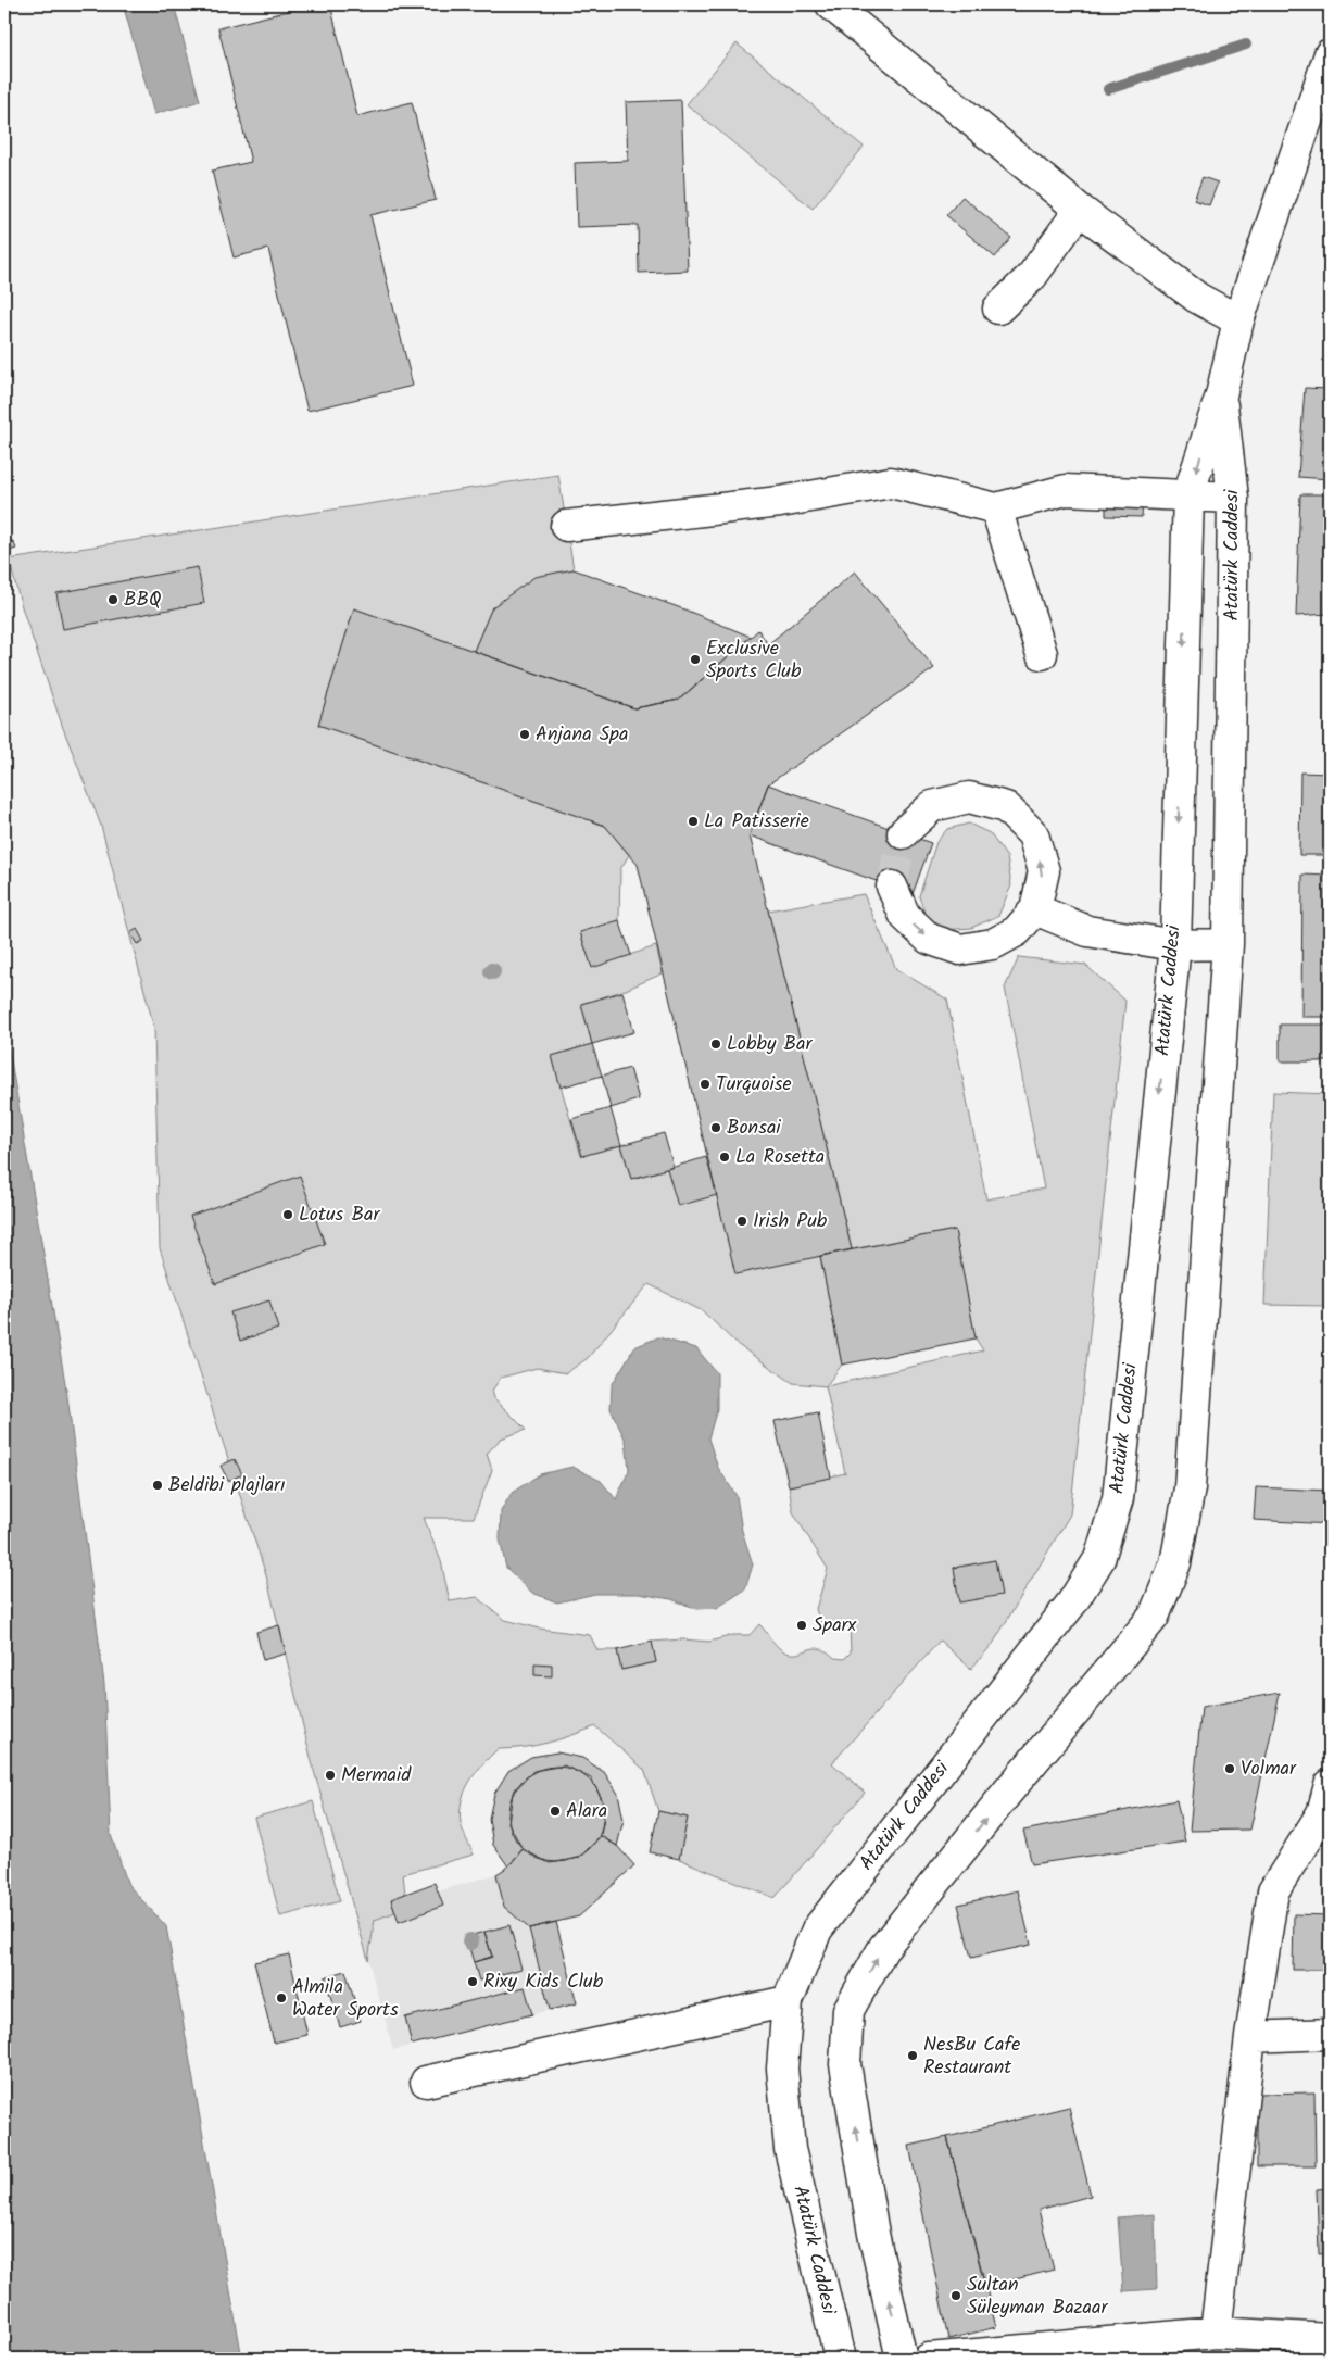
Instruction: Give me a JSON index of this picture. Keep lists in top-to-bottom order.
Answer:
{
  "streets": {
    "street": ["Atatürk Caddesi"]
  },
  "places": [
    "BBQ",
    "Exclusive Sports Club",
    "Anjana Spa",
    "La Patisserie",
    "Lobby Bar",
    "Turquoise",
    "Bonsai",
    "La Rosetta",
    "Lotus Bar",
    "Irish Pub",
    "Beldibi plajları",
    "Sparx",
    "Volmar",
    "Mermaid",
    "Alara",
    "Rixy Kids Club",
    "Almila Water Sports",
    "NesBu Cafe Restaurant",
    "Sultan Süleyman Bazaar"
  ]
}
